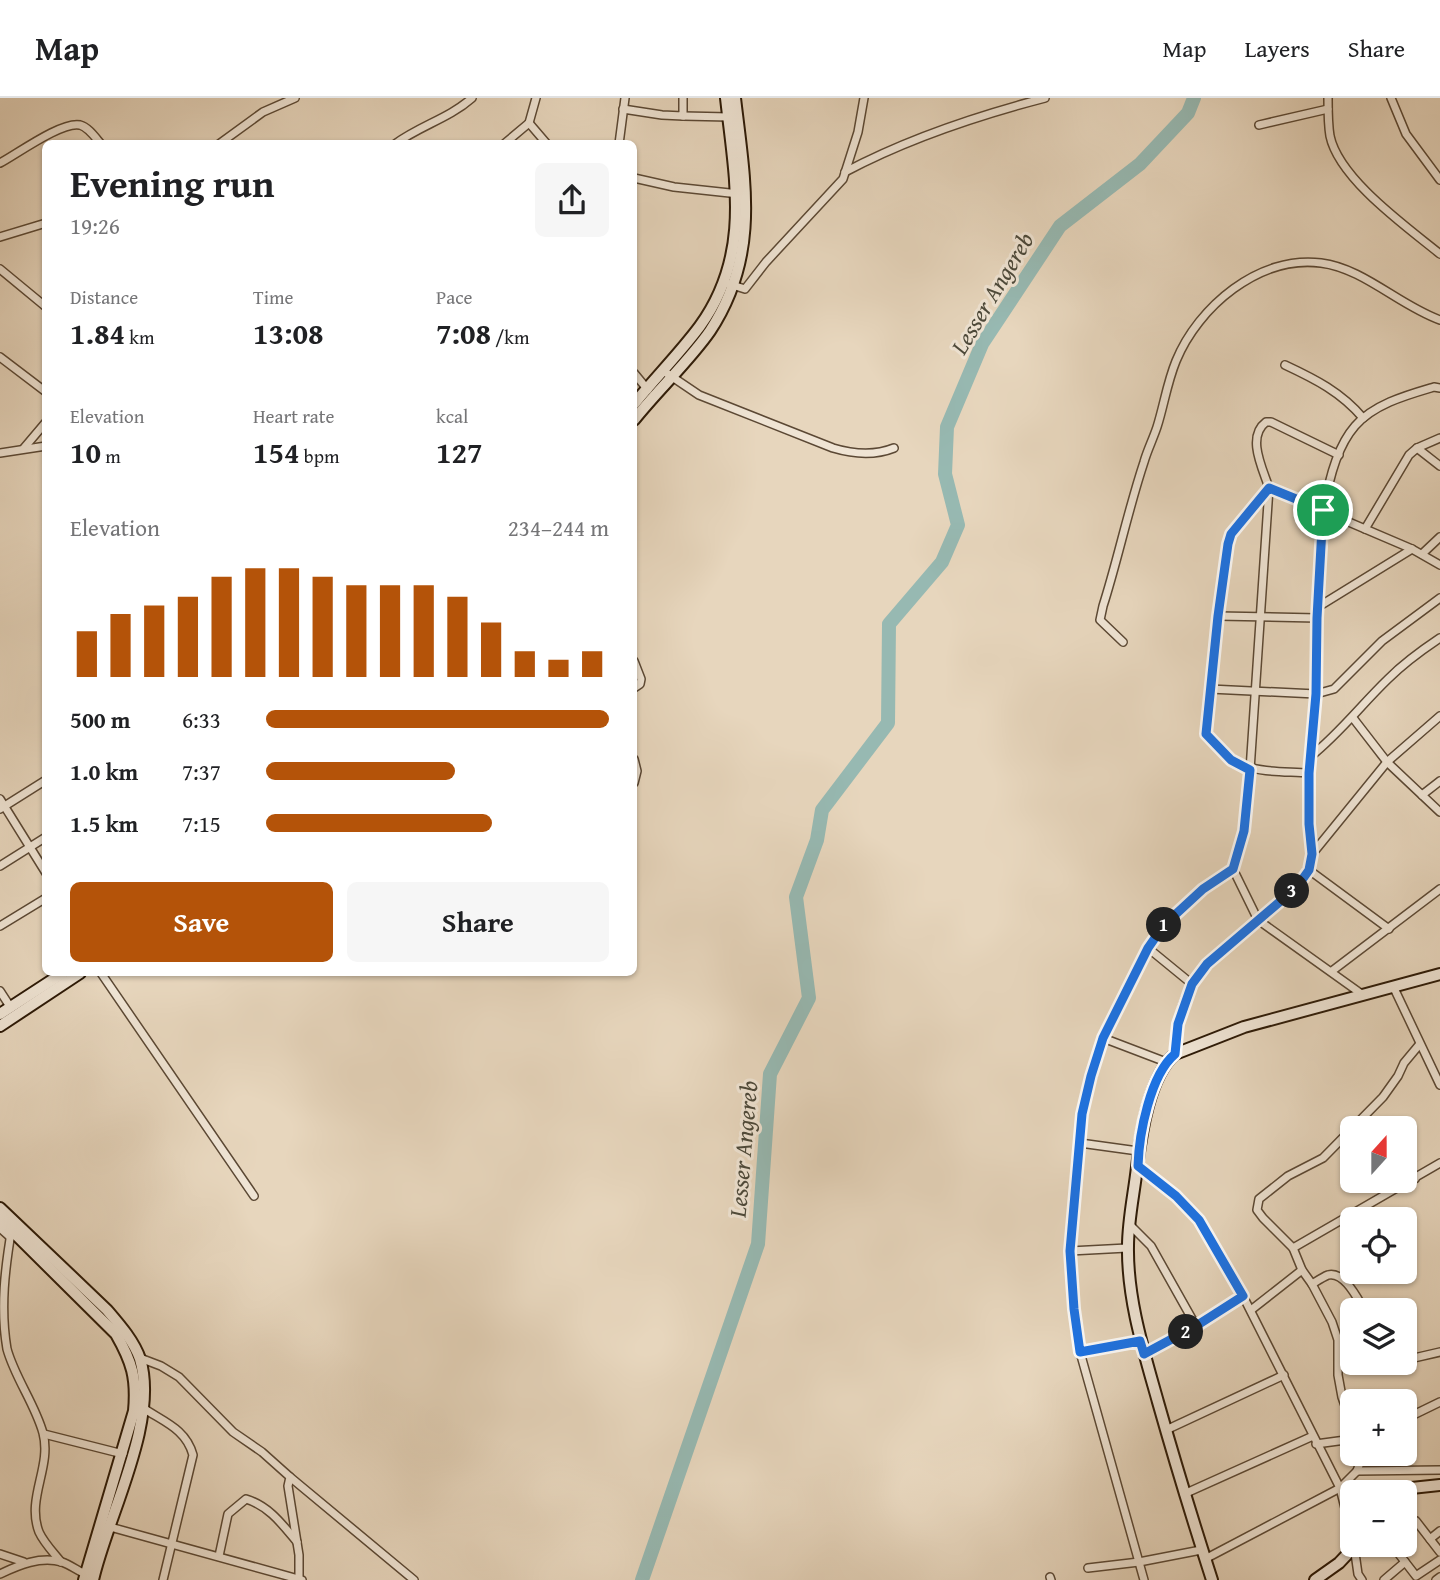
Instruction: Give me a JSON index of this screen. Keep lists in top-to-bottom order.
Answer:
{
  "water": ["Lesser Angereb"],
  "north": "top",
  "page": {
    "header": "Map",
    "nav": ["Map", "Layers", "Share"],
    "heading": ["Evening run", "19:26"],
    "stats": [
      ["Distance", "1.84 km"],
      ["Time", "13:08"],
      ["Pace", "7:08 /km"],
      ["Elevation", "10 m"],
      ["Heart rate", "154 bpm"],
      ["kcal", "127"]
    ],
    "chart": ["Elevation", "234–244 m"],
    "list": [
      {
        "name": "500 m",
        "note": "6:33"
      },
      {
        "name": "1.0 km",
        "note": "7:37"
      },
      {
        "name": "1.5 km",
        "note": "7:15"
      }
    ],
    "buttons": ["Save", "Share"],
    "pins": ["3", "1", "2"],
    "map_buttons": ["+", "−"]
  }
}
